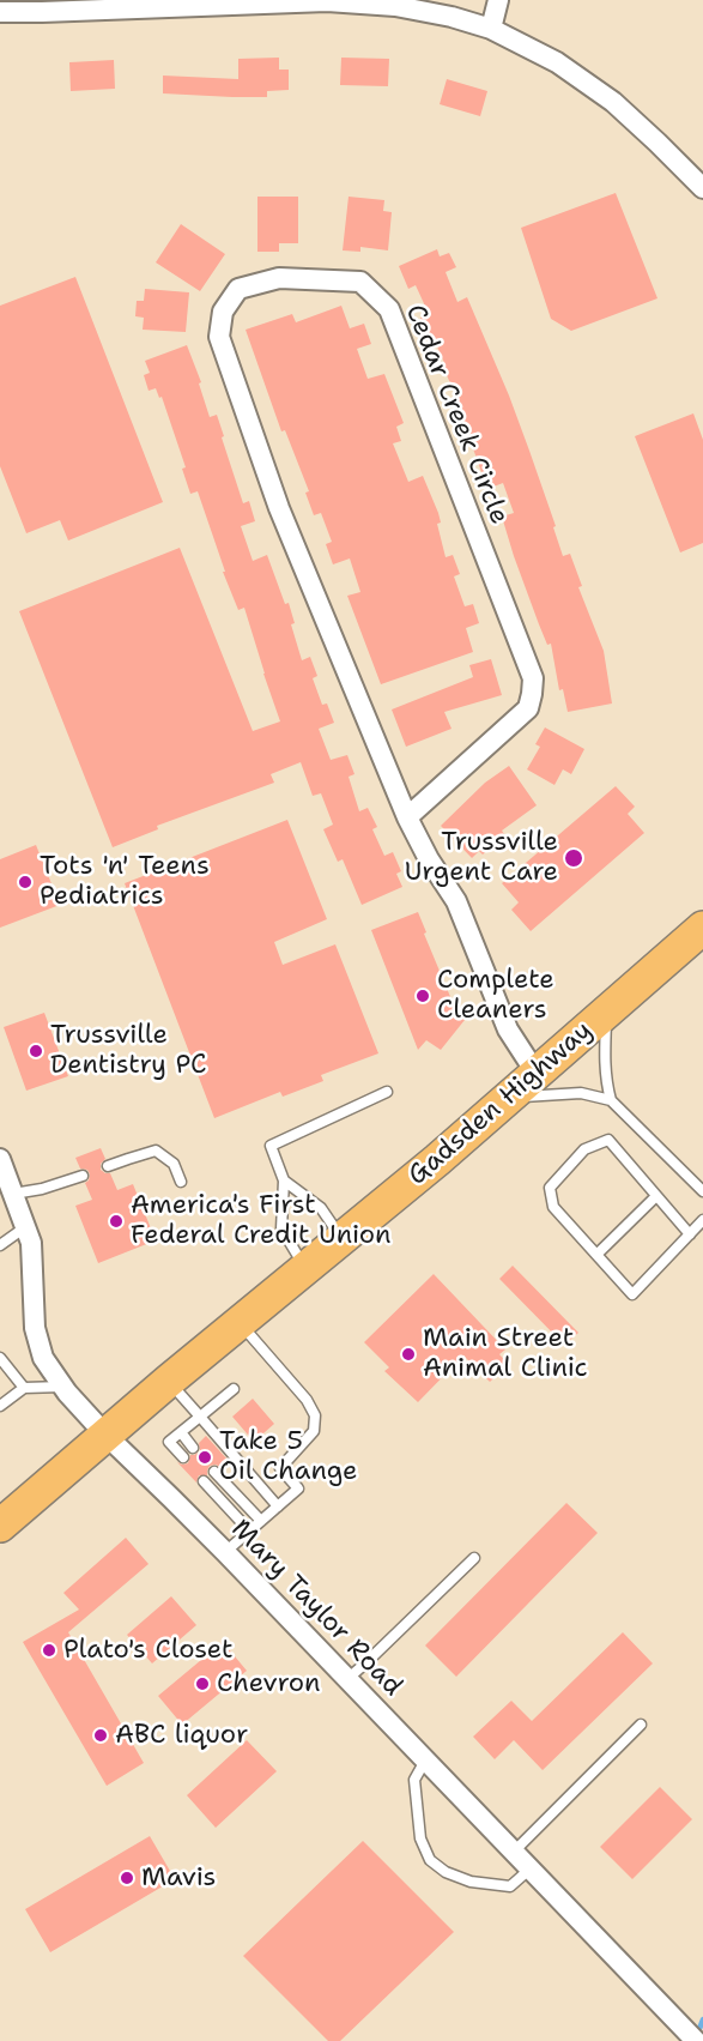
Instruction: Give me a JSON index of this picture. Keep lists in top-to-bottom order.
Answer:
{
  "streets": {
    "main road": ["Gadsden Highway"],
    "street": ["Cedar Creek Circle", "Mary Taylor Road"]
  },
  "crossings": [
    ["Cedar Creek Circle", "Gadsden Highway"],
    ["Gadsden Highway", "Mary Taylor Road"]
  ],
  "places": [
    "Trussville Urgent Care",
    "Tots 'n' Teens Pediatrics",
    "Complete Cleaners",
    "Trussville Dentistry PC",
    "America's First Federal Credit Union",
    "Main Street Animal Clinic",
    "Take 5 Oil Change",
    "Plato's Closet",
    "Chevron",
    "ABC liquor",
    "Mavis"
  ]
}
